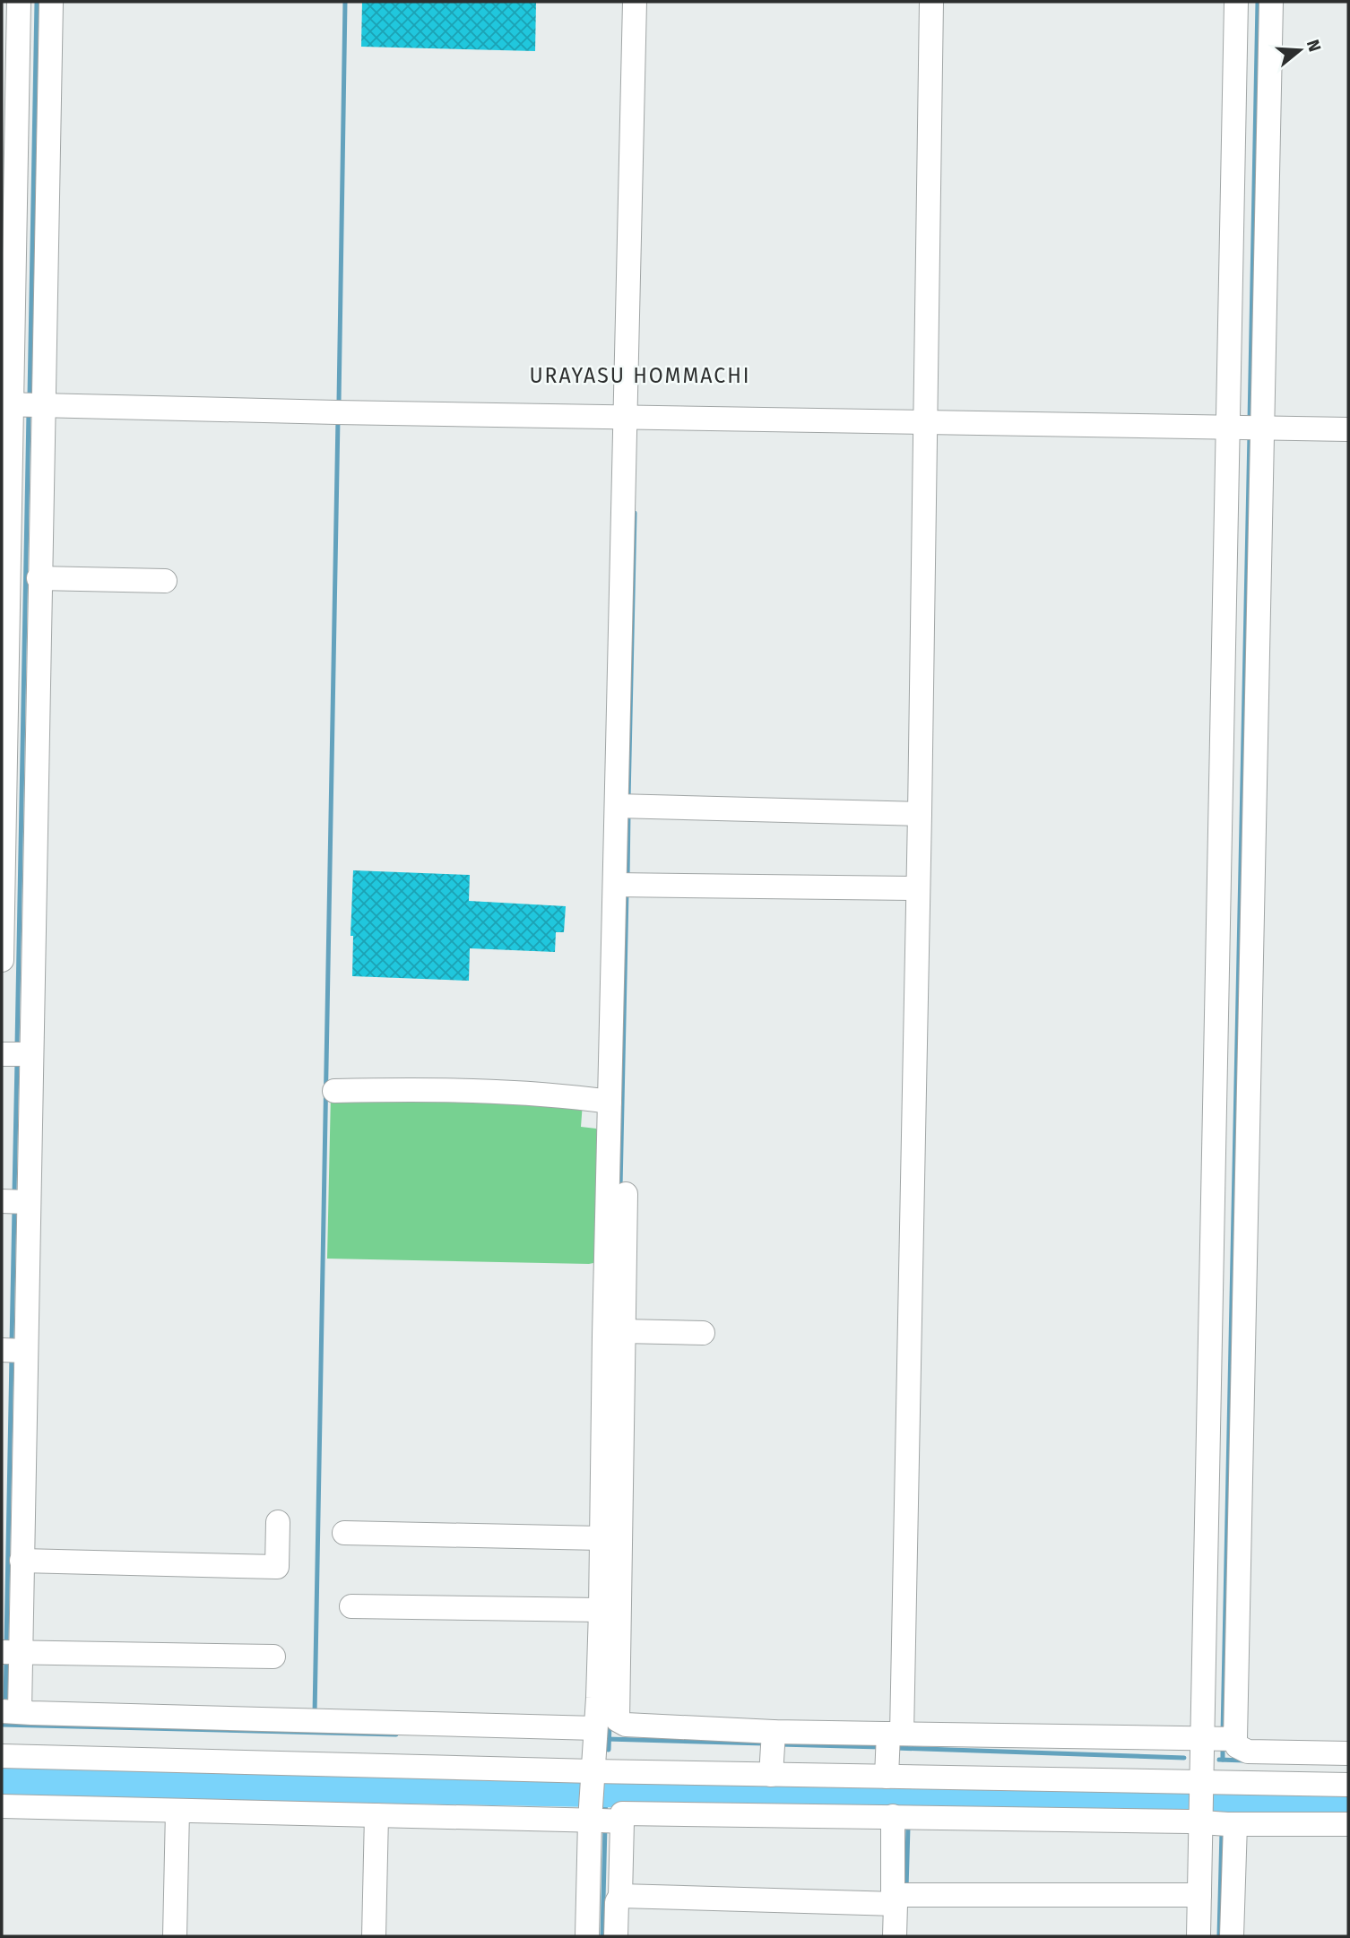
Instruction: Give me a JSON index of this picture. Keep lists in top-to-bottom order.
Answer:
{
  "districts": ["URAYASU HOMMACHI"],
  "north": "right"
}
